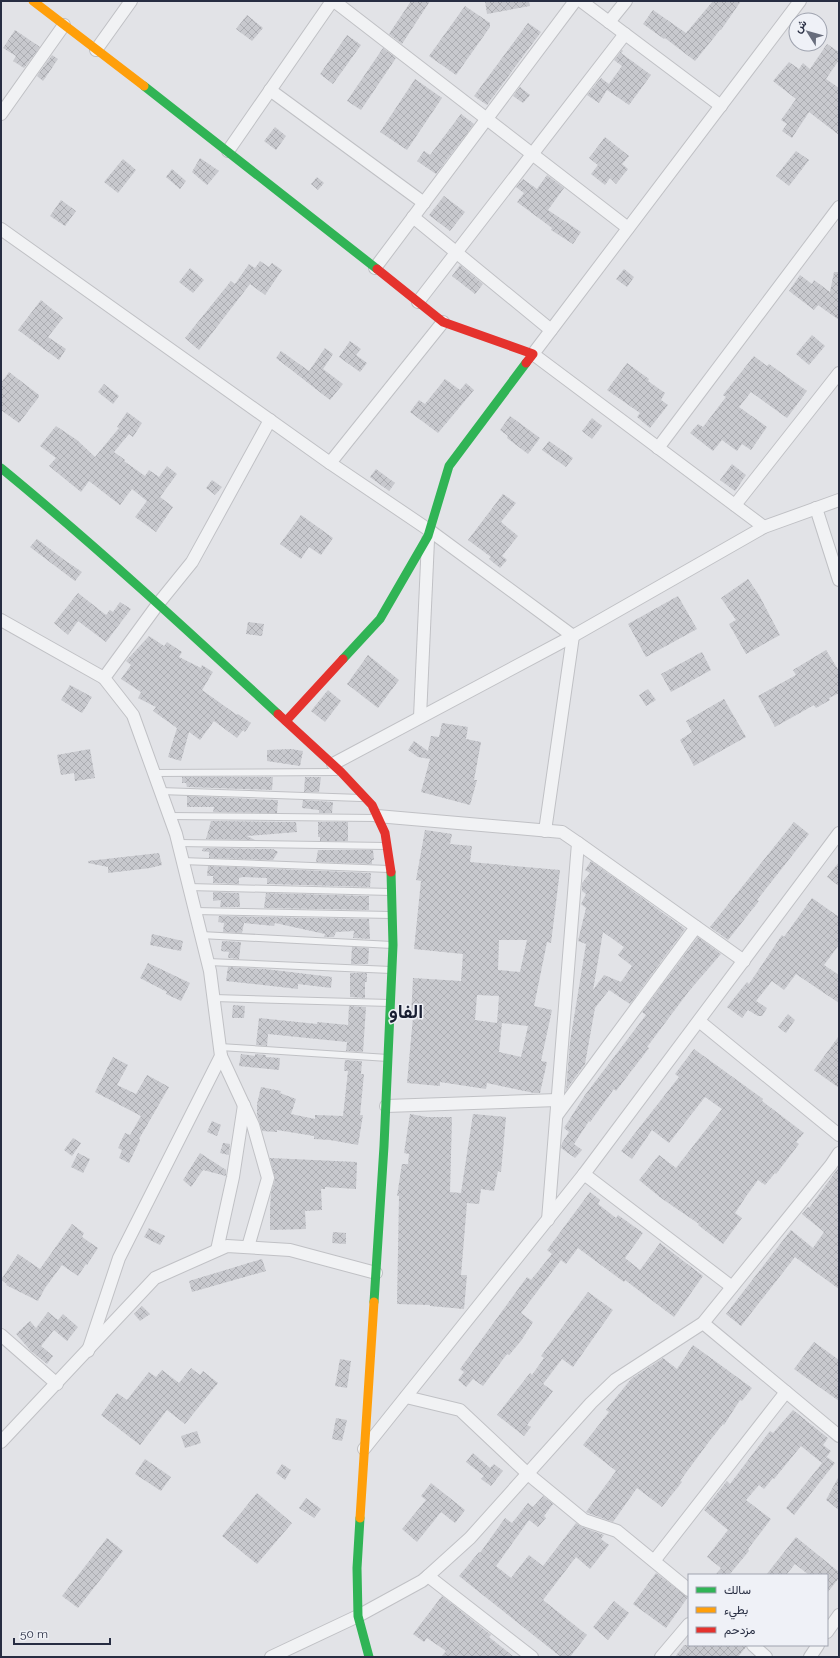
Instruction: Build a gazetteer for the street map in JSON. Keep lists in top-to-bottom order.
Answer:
{
  "districts": ["الفاو"],
  "legend": ["سالك", "بطيء", "مزدحم"],
  "scale_bar": "50 m",
  "north": "top left"
}
